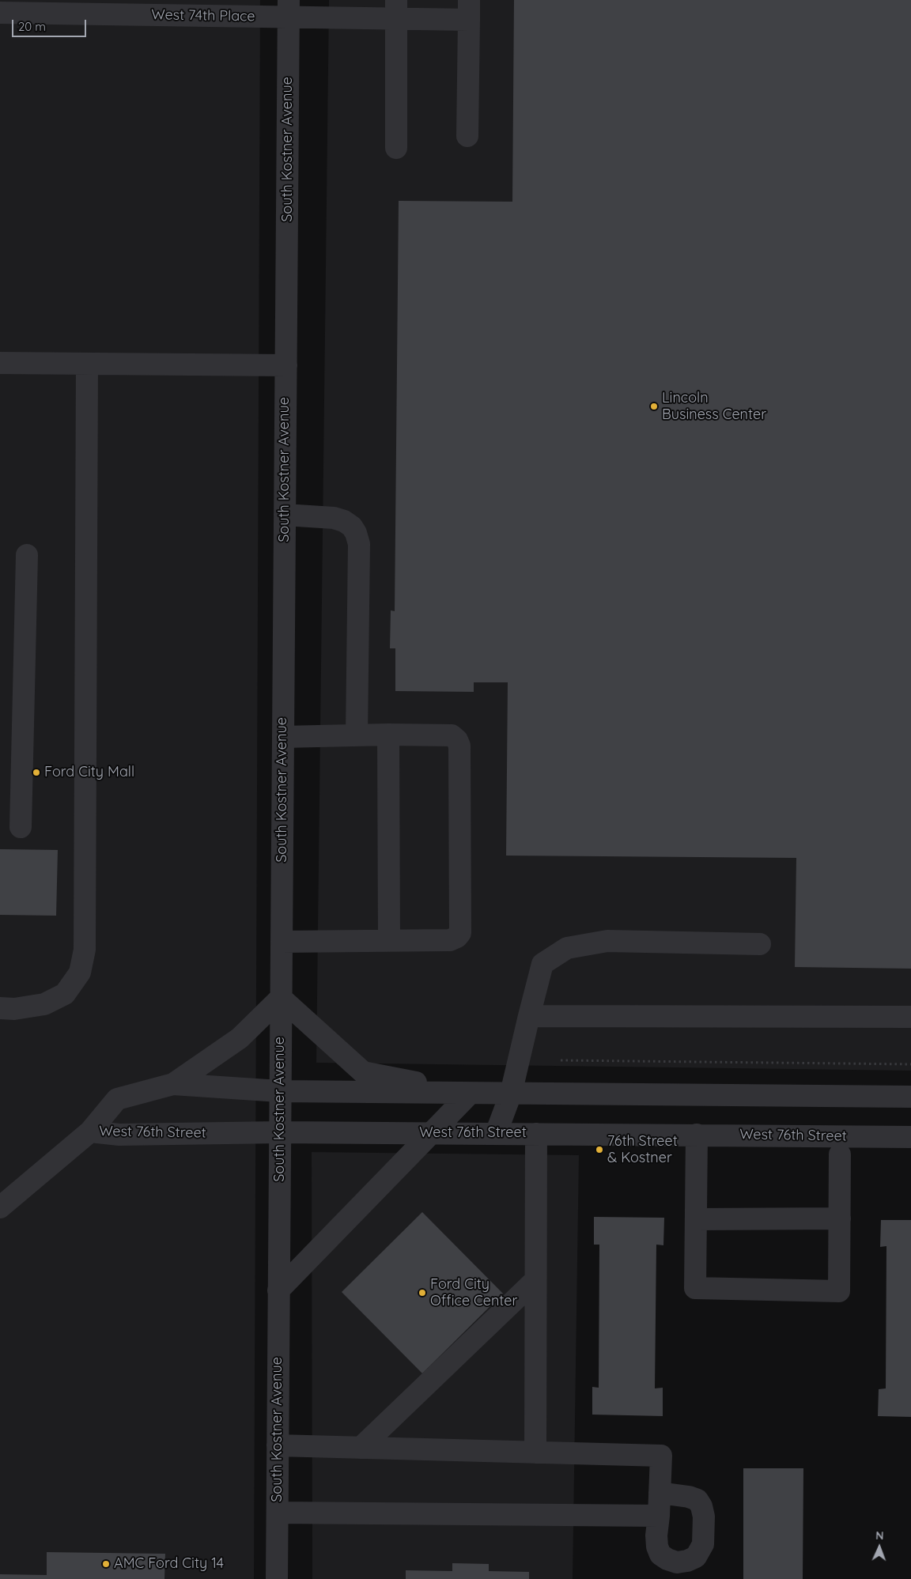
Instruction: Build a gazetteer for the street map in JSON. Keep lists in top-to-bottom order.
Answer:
{
  "streets": {
    "street": ["West 74th Place", "South Kostner Avenue", "West 76th Street"]
  },
  "crossings": [
    ["West 74th Place", "South Kostner Avenue"],
    ["South Kostner Avenue", "West 76th Street"]
  ],
  "places": [
    "Lincoln Business Center",
    "Ford City Mall",
    "76th Street & Kostner",
    "Ford City Office Center",
    "AMC Ford City 14"
  ],
  "scale_bar": "20 m",
  "north": "top"
}
